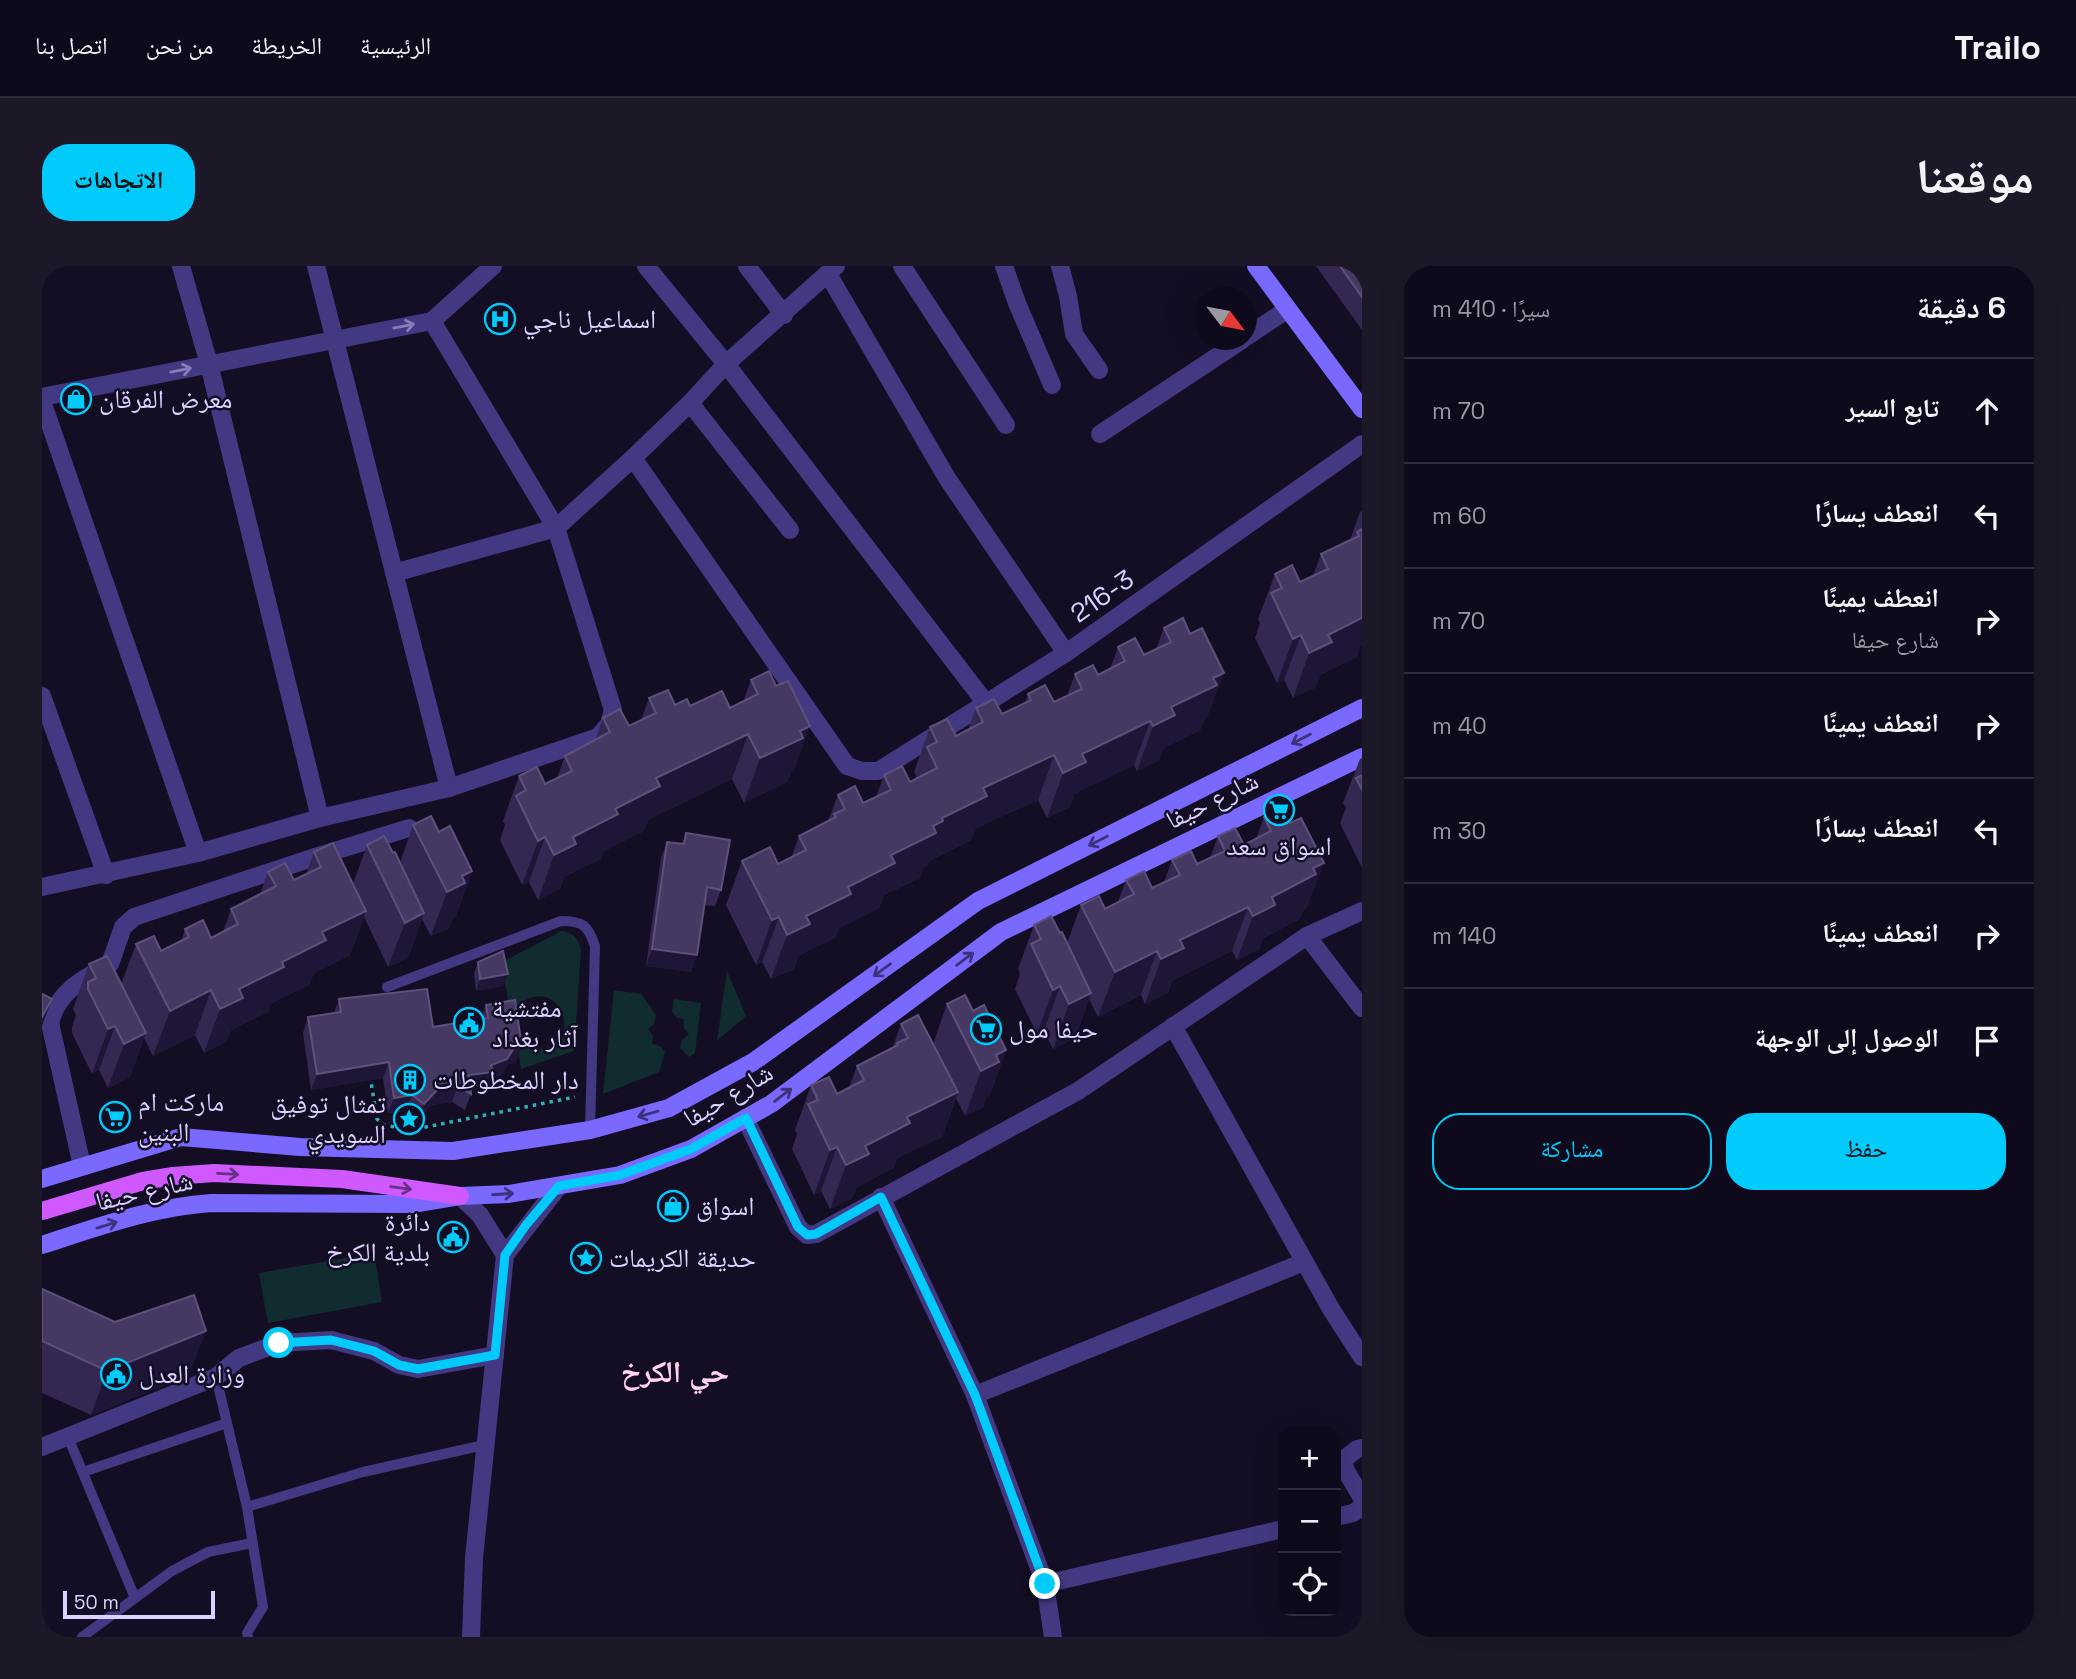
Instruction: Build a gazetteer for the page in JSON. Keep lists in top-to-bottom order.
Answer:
{
  "streets": {
    "main road": ["شارع حيفا"],
    "street": ["216-3"]
  },
  "districts": ["حي الكرخ"],
  "places": {
    "hospital": ["اسماعيل ناجي"],
    "shop": ["معرض الفرقان", "اسواق"],
    "supermarket": ["اسواق سعد", "حيفا مول", "ماركت ام البنين"],
    "public building": ["مفتشية آثار بغداد", "دائرة بلدية الكرخ", "وزارة العدل"],
    "building": ["دار المخطوطات"],
    "place": ["تمثال توفيق السويدي", "حديقة الكريمات"]
  },
  "scale_bar": "50 m",
  "north": "bottom right",
  "page": {
    "header": "Trailo",
    "nav": [
      "الرئيسية",
      "الخريطة",
      "من نحن",
      "اتصل بنا"
    ],
    "title": "موقعنا",
    "buttons": [
      "الاتجاهات",
      ["حفظ", "مشاركة"]
    ],
    "heading": ["6 دقيقة", "سيرًا · 410 m"],
    "list": [
      ["تابع السير", "70 m"],
      ["انعطف يسارًا", "60 m"],
      ["انعطف يمينًا", "شارع حيفا", "70 m"],
      ["انعطف يمينًا", "40 m"],
      ["انعطف يسارًا", "30 m"],
      ["انعطف يمينًا", "140 m"],
      "الوصول إلى الوجهة"
    ],
    "map_buttons": ["+", "−"],
    "scale": "50 m"
  }
}
